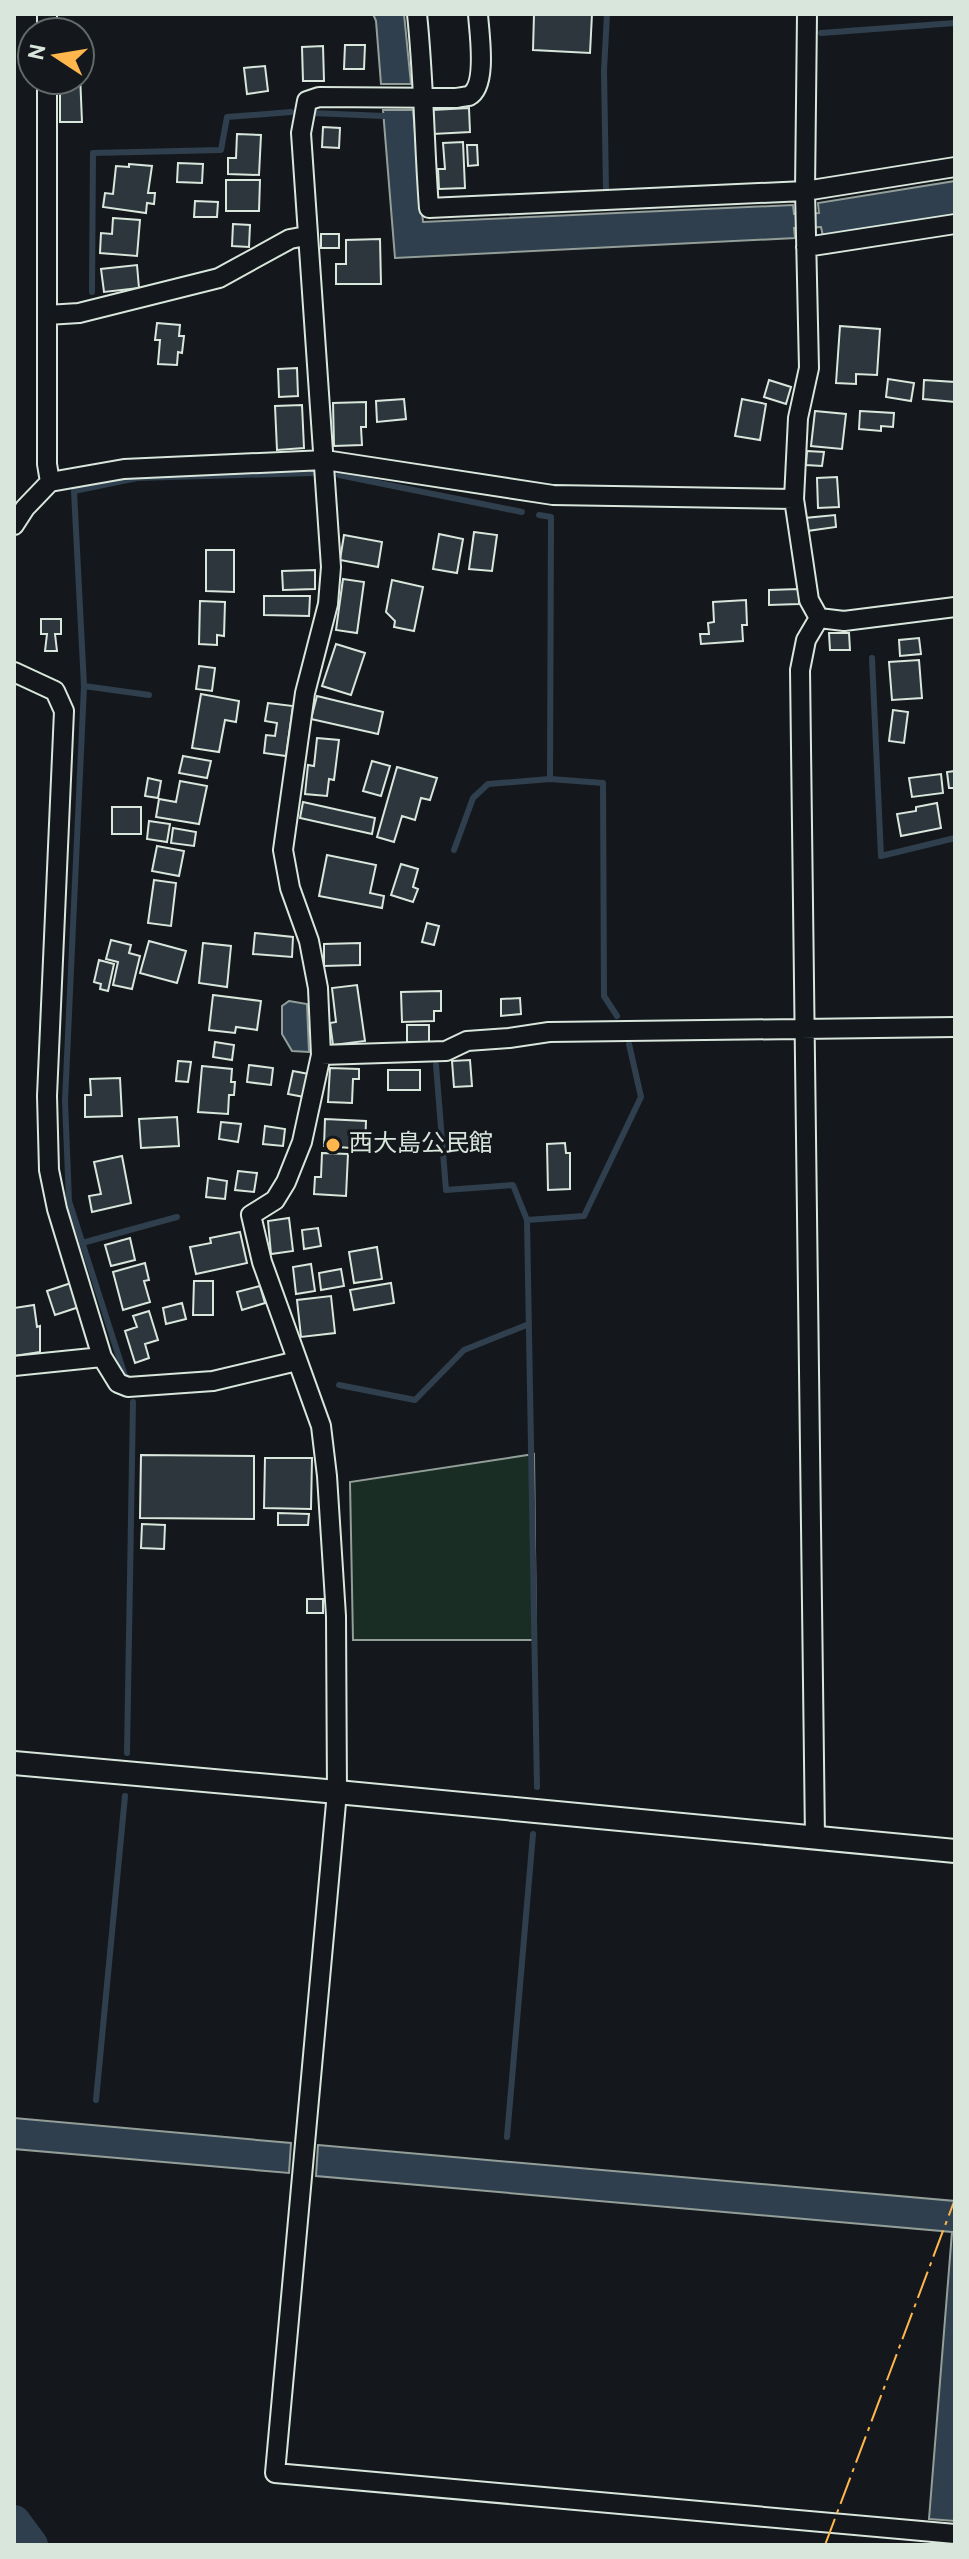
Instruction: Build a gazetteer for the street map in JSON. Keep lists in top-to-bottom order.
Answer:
{
  "places": ["西大島公民館"],
  "north": "left"
}
